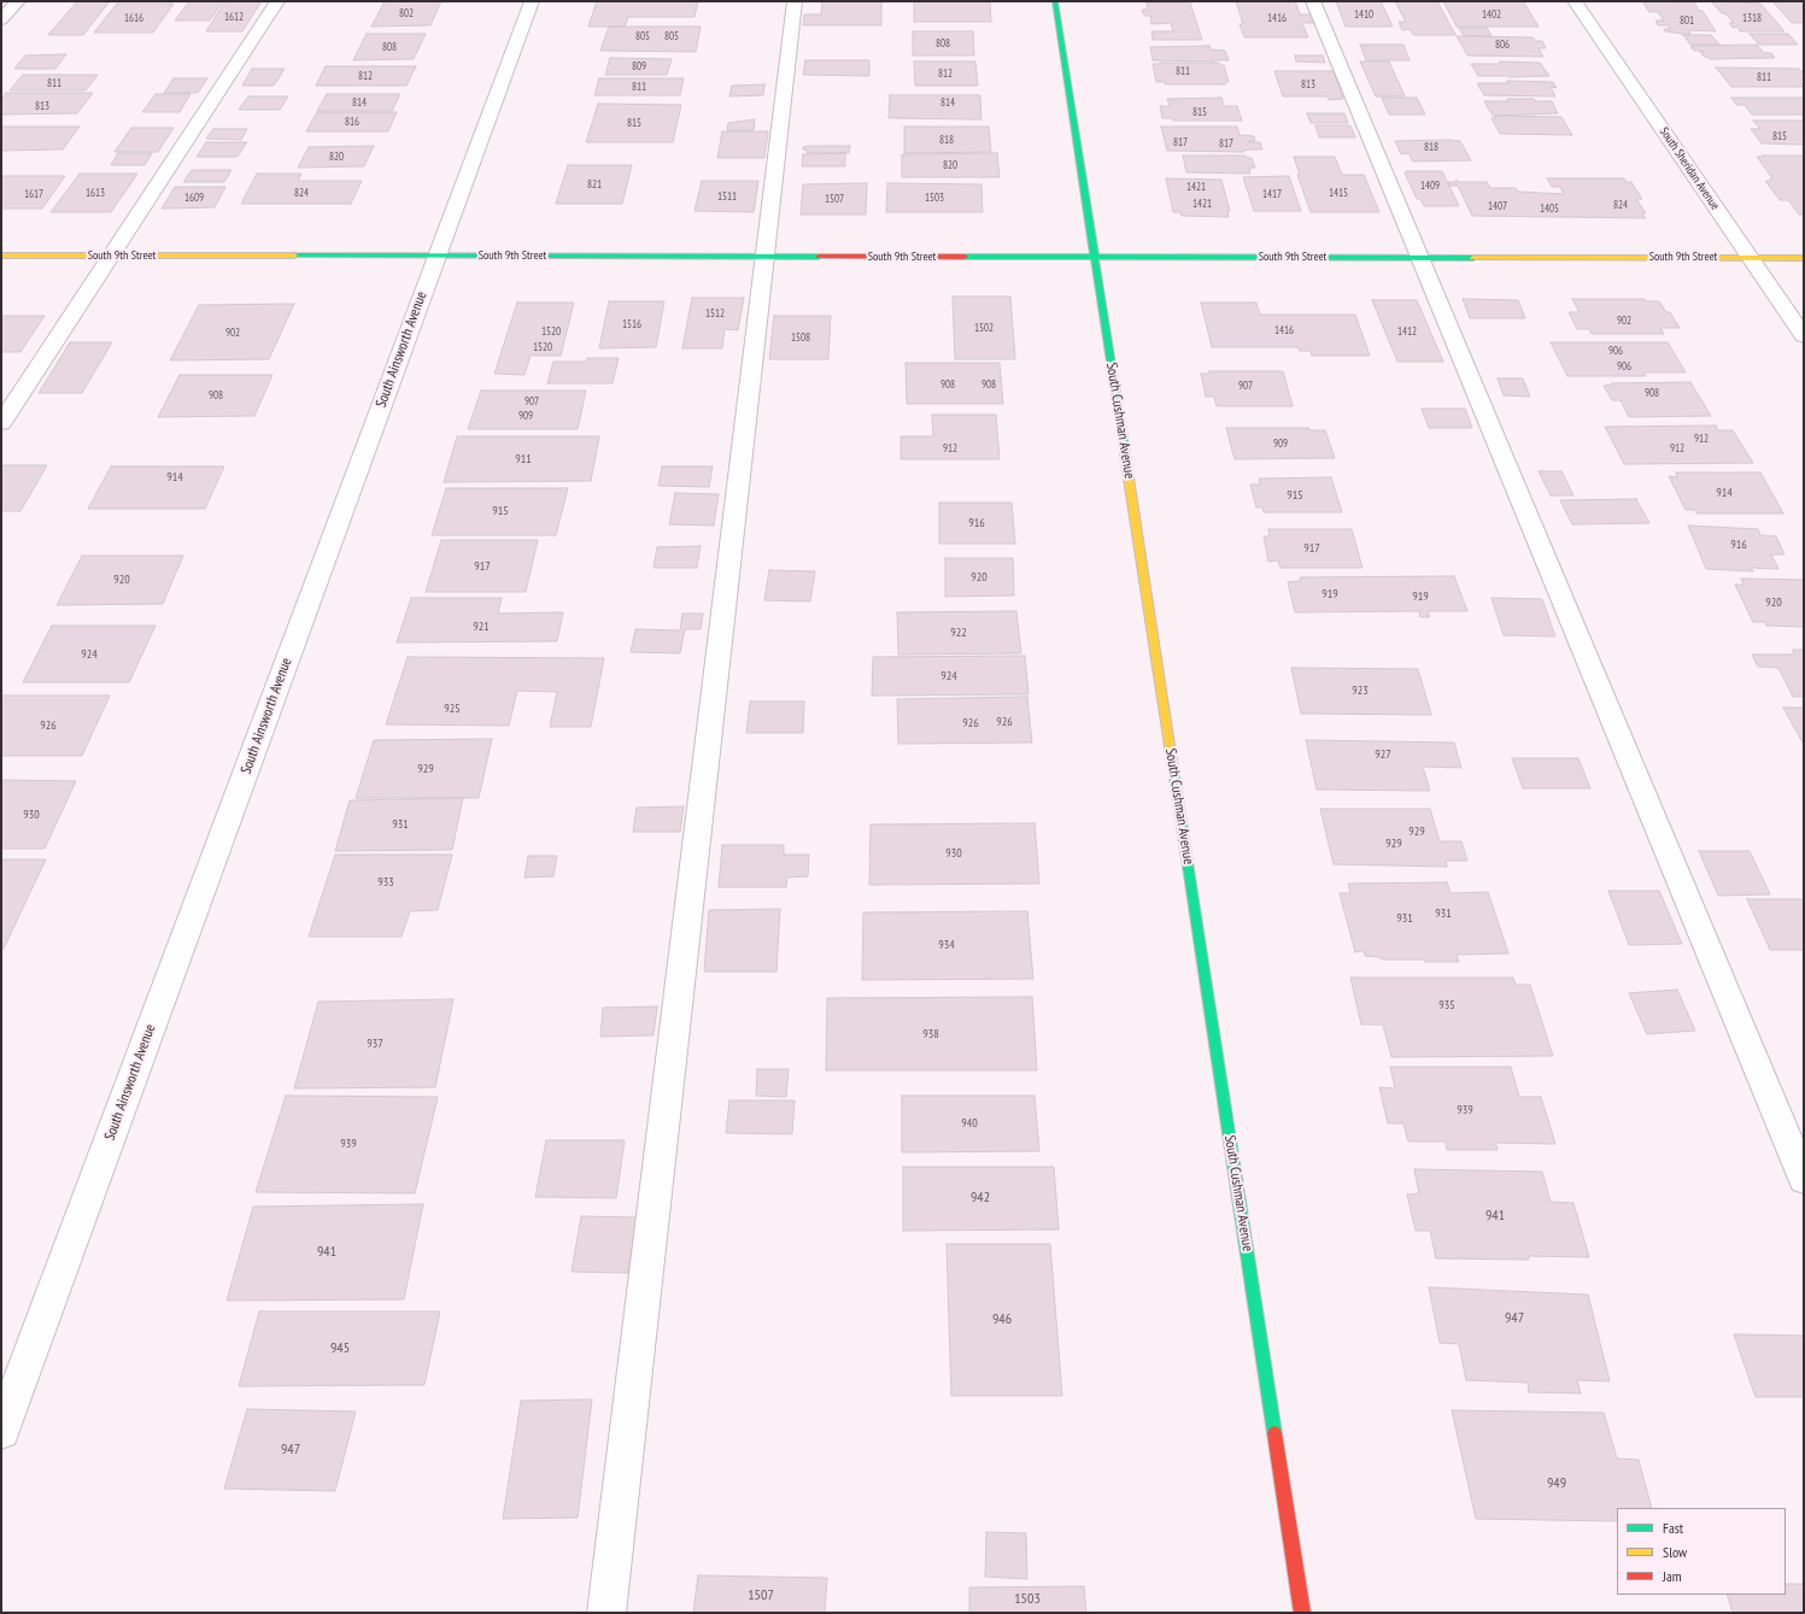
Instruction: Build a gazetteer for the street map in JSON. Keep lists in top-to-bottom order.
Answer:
{
  "streets": {
    "street": [
      "South Sheridan Avenue",
      "South 9th Street",
      "South Ainsworth Avenue",
      "South Cushman Avenue"
    ]
  },
  "crossings": [
    ["South Sheridan Avenue", "South 9th Street"],
    ["South 9th Street", "South Ainsworth Avenue"],
    ["South 9th Street", "South Cushman Avenue"]
  ],
  "house_numbers": [
    "802",
    "1410",
    "1402",
    "1612",
    "1616",
    "1416",
    "1318",
    "801",
    "805",
    "805",
    "808",
    "806",
    "808",
    "809",
    "811",
    "812",
    "812",
    "811",
    "811",
    "813",
    "811",
    "814",
    "814",
    "813",
    "815",
    "816",
    "815",
    "815",
    "818",
    "817",
    "817",
    "818",
    "820",
    "820",
    "821",
    "1409",
    "1421",
    "1613",
    "824",
    "1415",
    "1617",
    "1417",
    "1511",
    "1609",
    "1503",
    "1507",
    "1421",
    "824",
    "1407",
    "1405",
    "1512",
    "902",
    "1516",
    "1502",
    "1416",
    "1520",
    "1412",
    "902",
    "1508",
    "1520",
    "906",
    "906",
    "908",
    "908",
    "907",
    "908",
    "908",
    "907",
    "909",
    "912",
    "909",
    "912",
    "912",
    "911",
    "914",
    "914",
    "915",
    "915",
    "916",
    "916",
    "917",
    "917",
    "920",
    "920",
    "919",
    "919",
    "920",
    "921",
    "922",
    "924",
    "924",
    "923",
    "925",
    "926",
    "926",
    "926",
    "927",
    "929",
    "930",
    "931",
    "929",
    "929",
    "930",
    "933",
    "931",
    "931",
    "934",
    "935",
    "938",
    "937",
    "939",
    "940",
    "939",
    "942",
    "941",
    "941",
    "947",
    "946",
    "945",
    "947",
    "949",
    "1507",
    "1503"
  ],
  "legend": ["Fast", "Slow", "Jam"]
}
